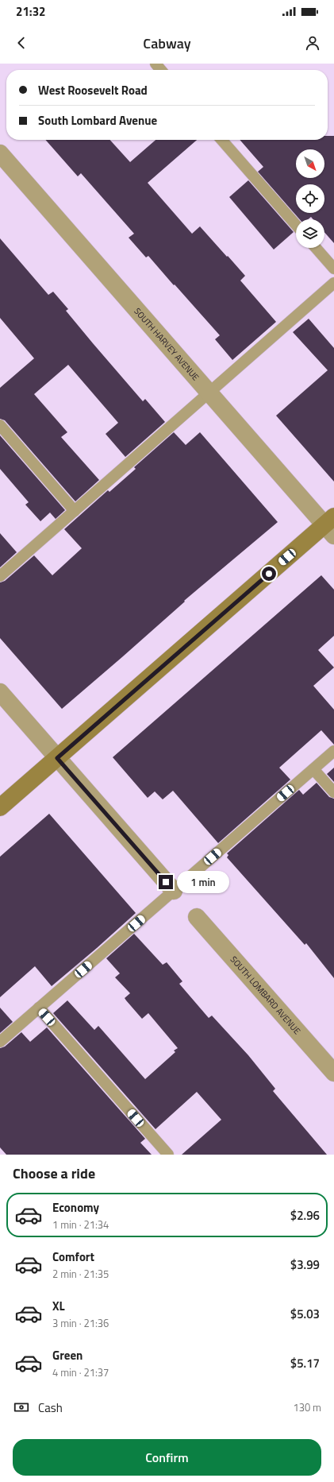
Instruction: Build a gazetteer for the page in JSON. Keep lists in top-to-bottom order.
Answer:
{
  "streets": {
    "street": ["SOUTH HARVEY AVENUE", "SOUTH LOMBARD AVENUE"]
  },
  "north": "bottom right",
  "page": {
    "status": "21:32",
    "header": "Cabway",
    "banner": ["West Roosevelt Road", "South Lombard Avenue"],
    "bubble": "1 min",
    "heading": "Choose a ride",
    "list": [
      {
        "name": "Economy",
        "note": "1 min · 21:34",
        "value": "$2.96"
      },
      {
        "name": "Comfort",
        "note": "2 min · 21:35",
        "value": "$3.99"
      },
      {
        "name": "XL",
        "note": "3 min · 21:36",
        "value": "$5.03"
      },
      {
        "name": "Green",
        "note": "4 min · 21:37",
        "value": "$5.17"
      }
    ],
    "pay": ["Cash", "130 m"],
    "buttons": "Confirm"
  }
}
